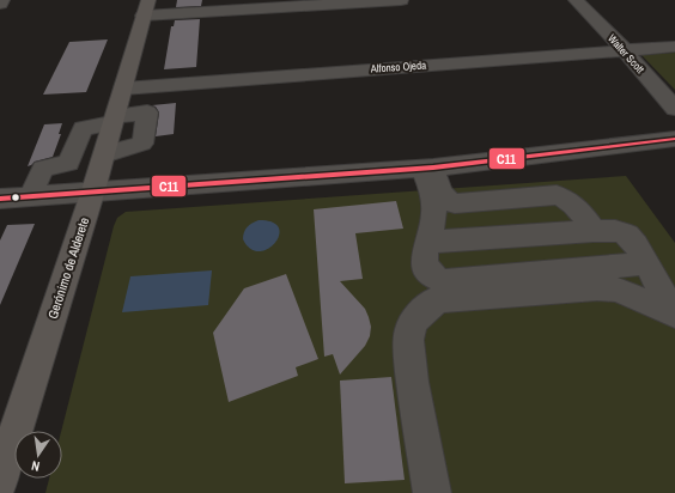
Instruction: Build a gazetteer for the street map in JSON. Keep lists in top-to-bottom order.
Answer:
{
  "streets": {
    "main road": ["Gerónimo de Alderete"],
    "street": ["Walter Scott", "Alfonso Ojeda"]
  },
  "crossings": [
    ["Walter Scott", "Alfonso Ojeda"],
    ["Alfonso Ojeda", "Gerónimo de Alderete"]
  ],
  "lines": ["transit line C11"],
  "north": "bottom"
}
